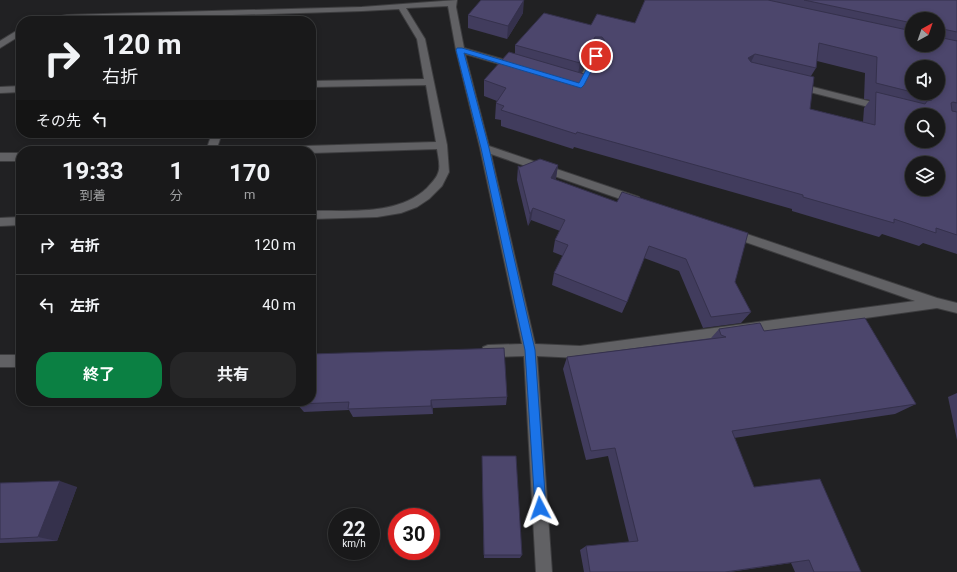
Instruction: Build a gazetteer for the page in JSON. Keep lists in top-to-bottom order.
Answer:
{
  "north": "top right",
  "page": {
    "turn": ["120 m", "右折"],
    "then": "その先",
    "eta": [
      "19:33",
      "到着",
      "1",
      "分",
      "170",
      "m"
    ],
    "list": [
      {
        "name": "右折",
        "value": "120 m"
      },
      {
        "name": "左折",
        "value": "40 m"
      }
    ],
    "buttons": ["終了", "共有"],
    "speed": "22 km/h",
    "limit": "30"
  }
}
